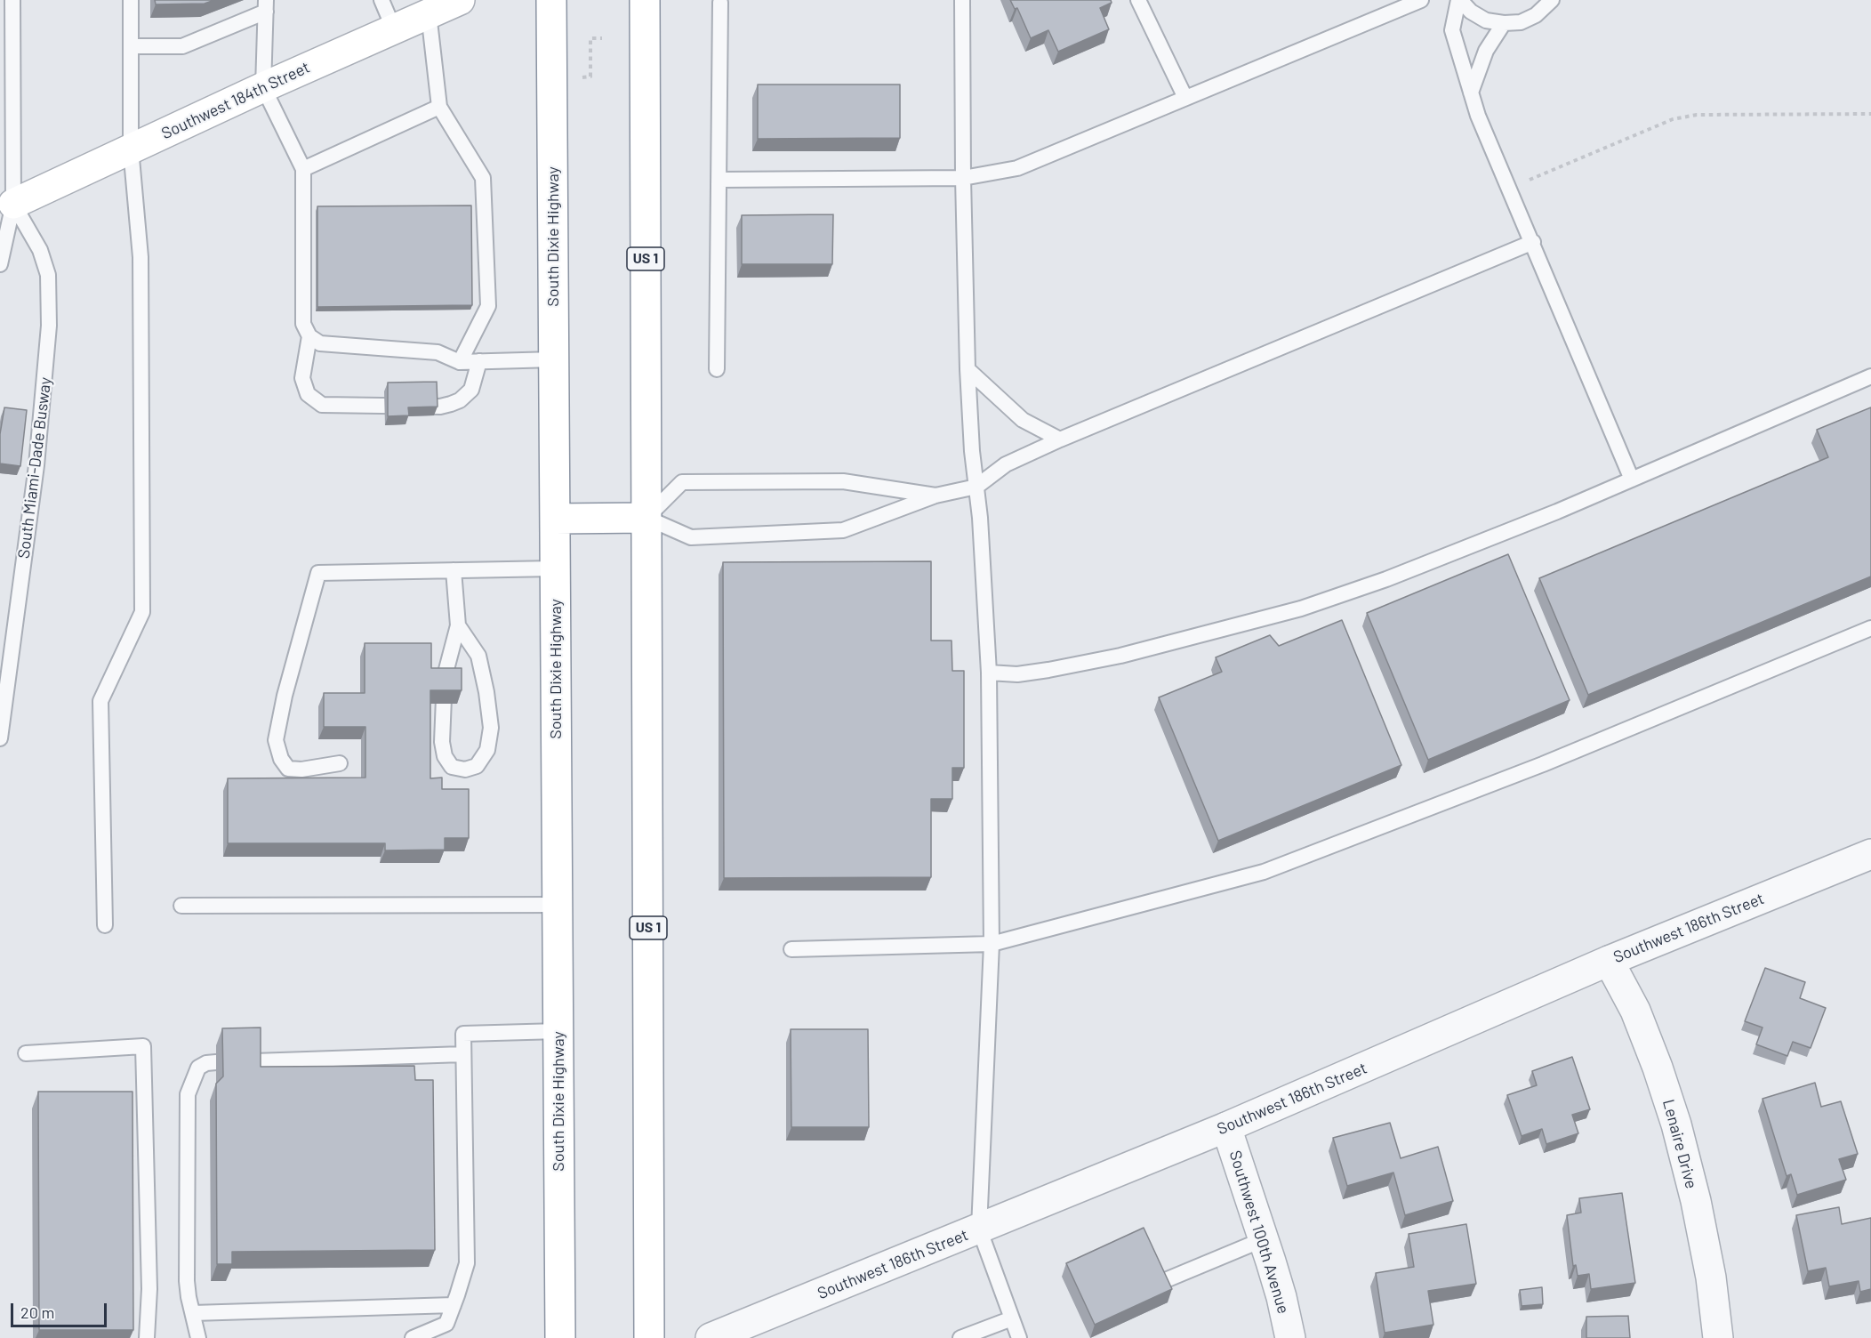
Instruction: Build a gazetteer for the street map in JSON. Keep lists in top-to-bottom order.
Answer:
{
  "streets": {
    "main road": ["Southwest 184th Street", "South Dixie Highway", "US 1"],
    "street": ["Southwest 186th Street", "Lenaire Drive", "Southwest 100th Avenue"],
    "lane": ["South Miami-Dade Busway"]
  },
  "crossings": [
    ["Southwest 184th Street", "South Miami-Dade Busway"],
    ["Southwest 186th Street", "Lenaire Drive"],
    ["Southwest 186th Street", "Southwest 100th Avenue"]
  ],
  "scale_bar": "20 m"
}
